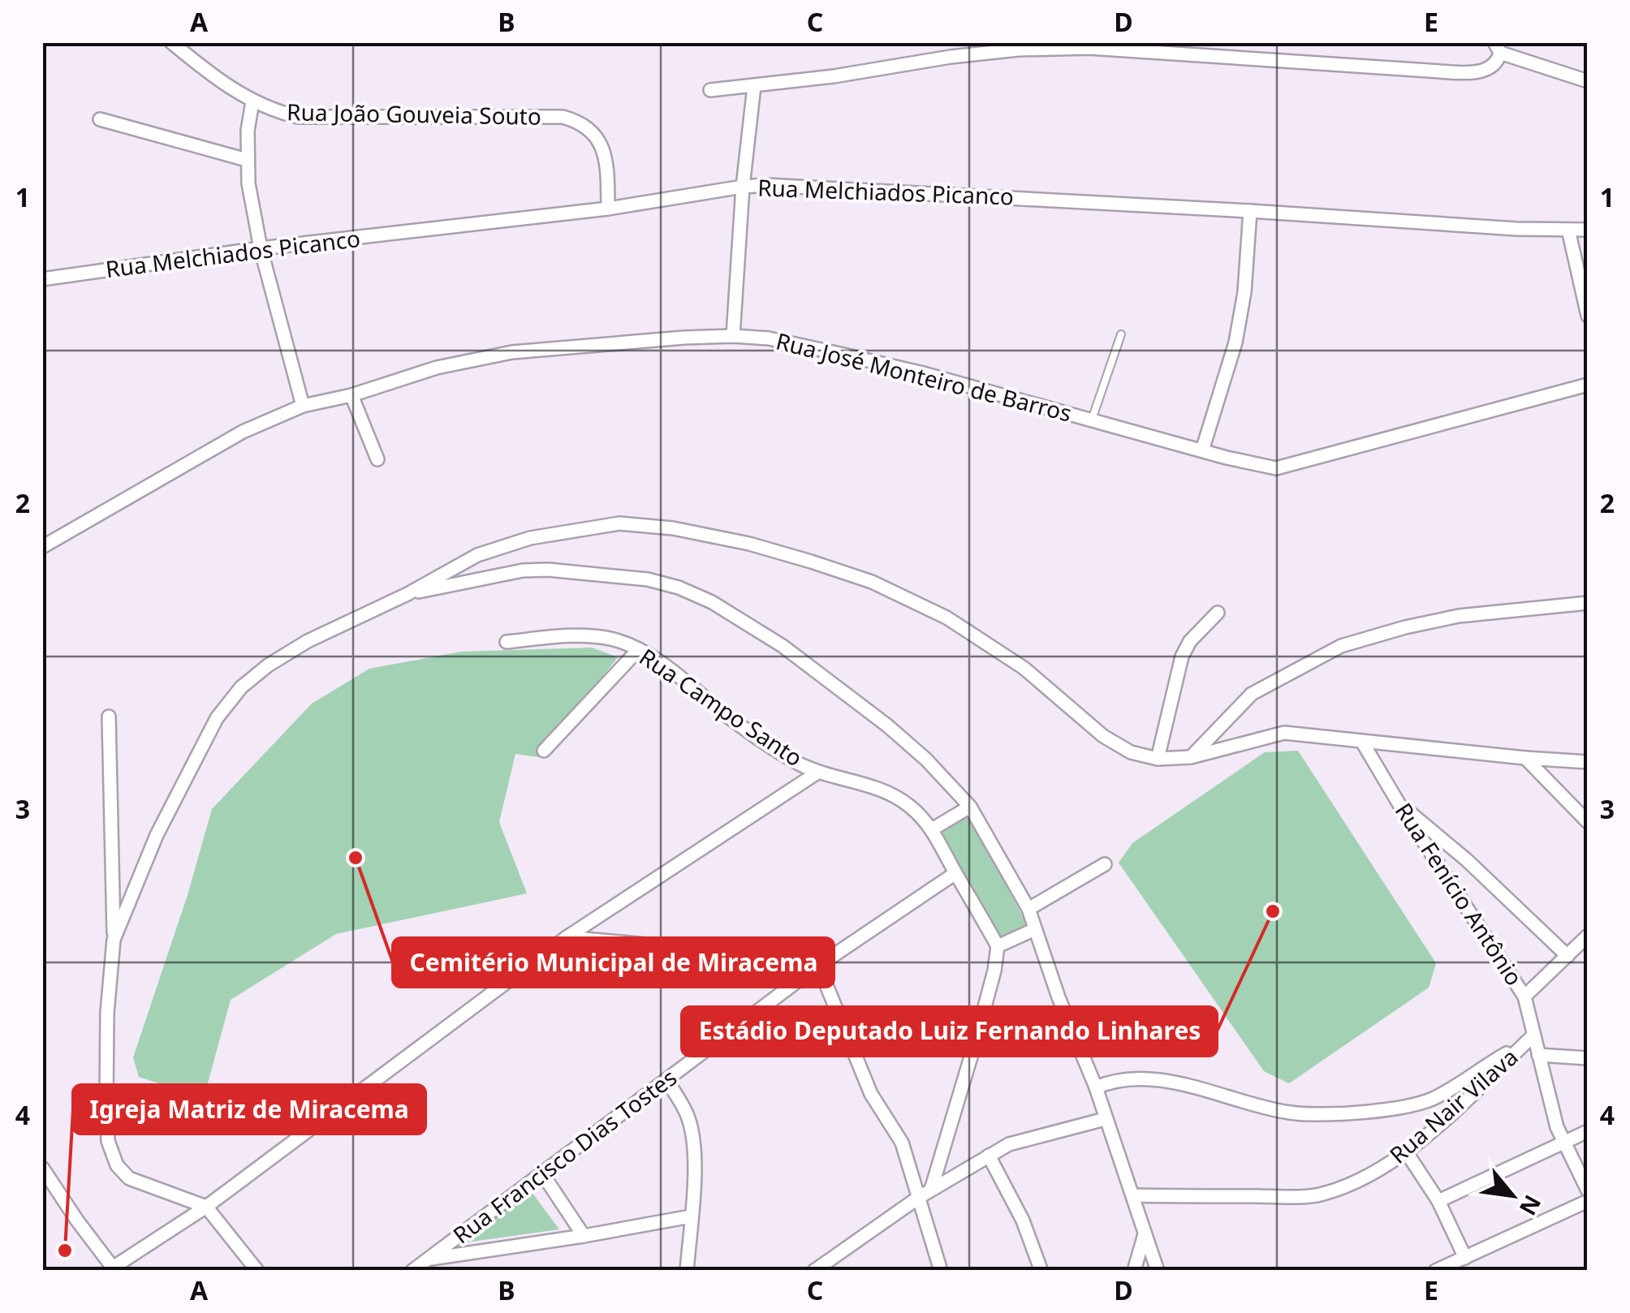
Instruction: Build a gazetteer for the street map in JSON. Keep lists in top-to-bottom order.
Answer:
{
  "streets": {
    "street": [
      "Rua João Gouveia Souto",
      "Rua Melchiados Picanco",
      "Rua José Monteiro de Barros",
      "Rua Campo Santo",
      "Rua Fenício Antônio",
      "Rua Nair Vilava",
      "Rua Francisco Dias Tostes"
    ]
  },
  "crossings": [
    ["Rua João Gouveia Souto", "Rua Melchiados Picanco"],
    ["Rua Campo Santo", "Rua Francisco Dias Tostes"],
    ["Rua Fenício Antônio", "Rua Nair Vilava"]
  ],
  "places": ["Cemitério Municipal de Miracema", "Estádio Deputado Luiz Fernando Linhares", "Igreja Matriz de Miracema"],
  "north": "bottom right",
  "grid": {
    "columns": [
      "A",
      "B",
      "C",
      "D",
      "E"
    ],
    "rows": [
      "1",
      "2",
      "3",
      "4"
    ]
  }
}
